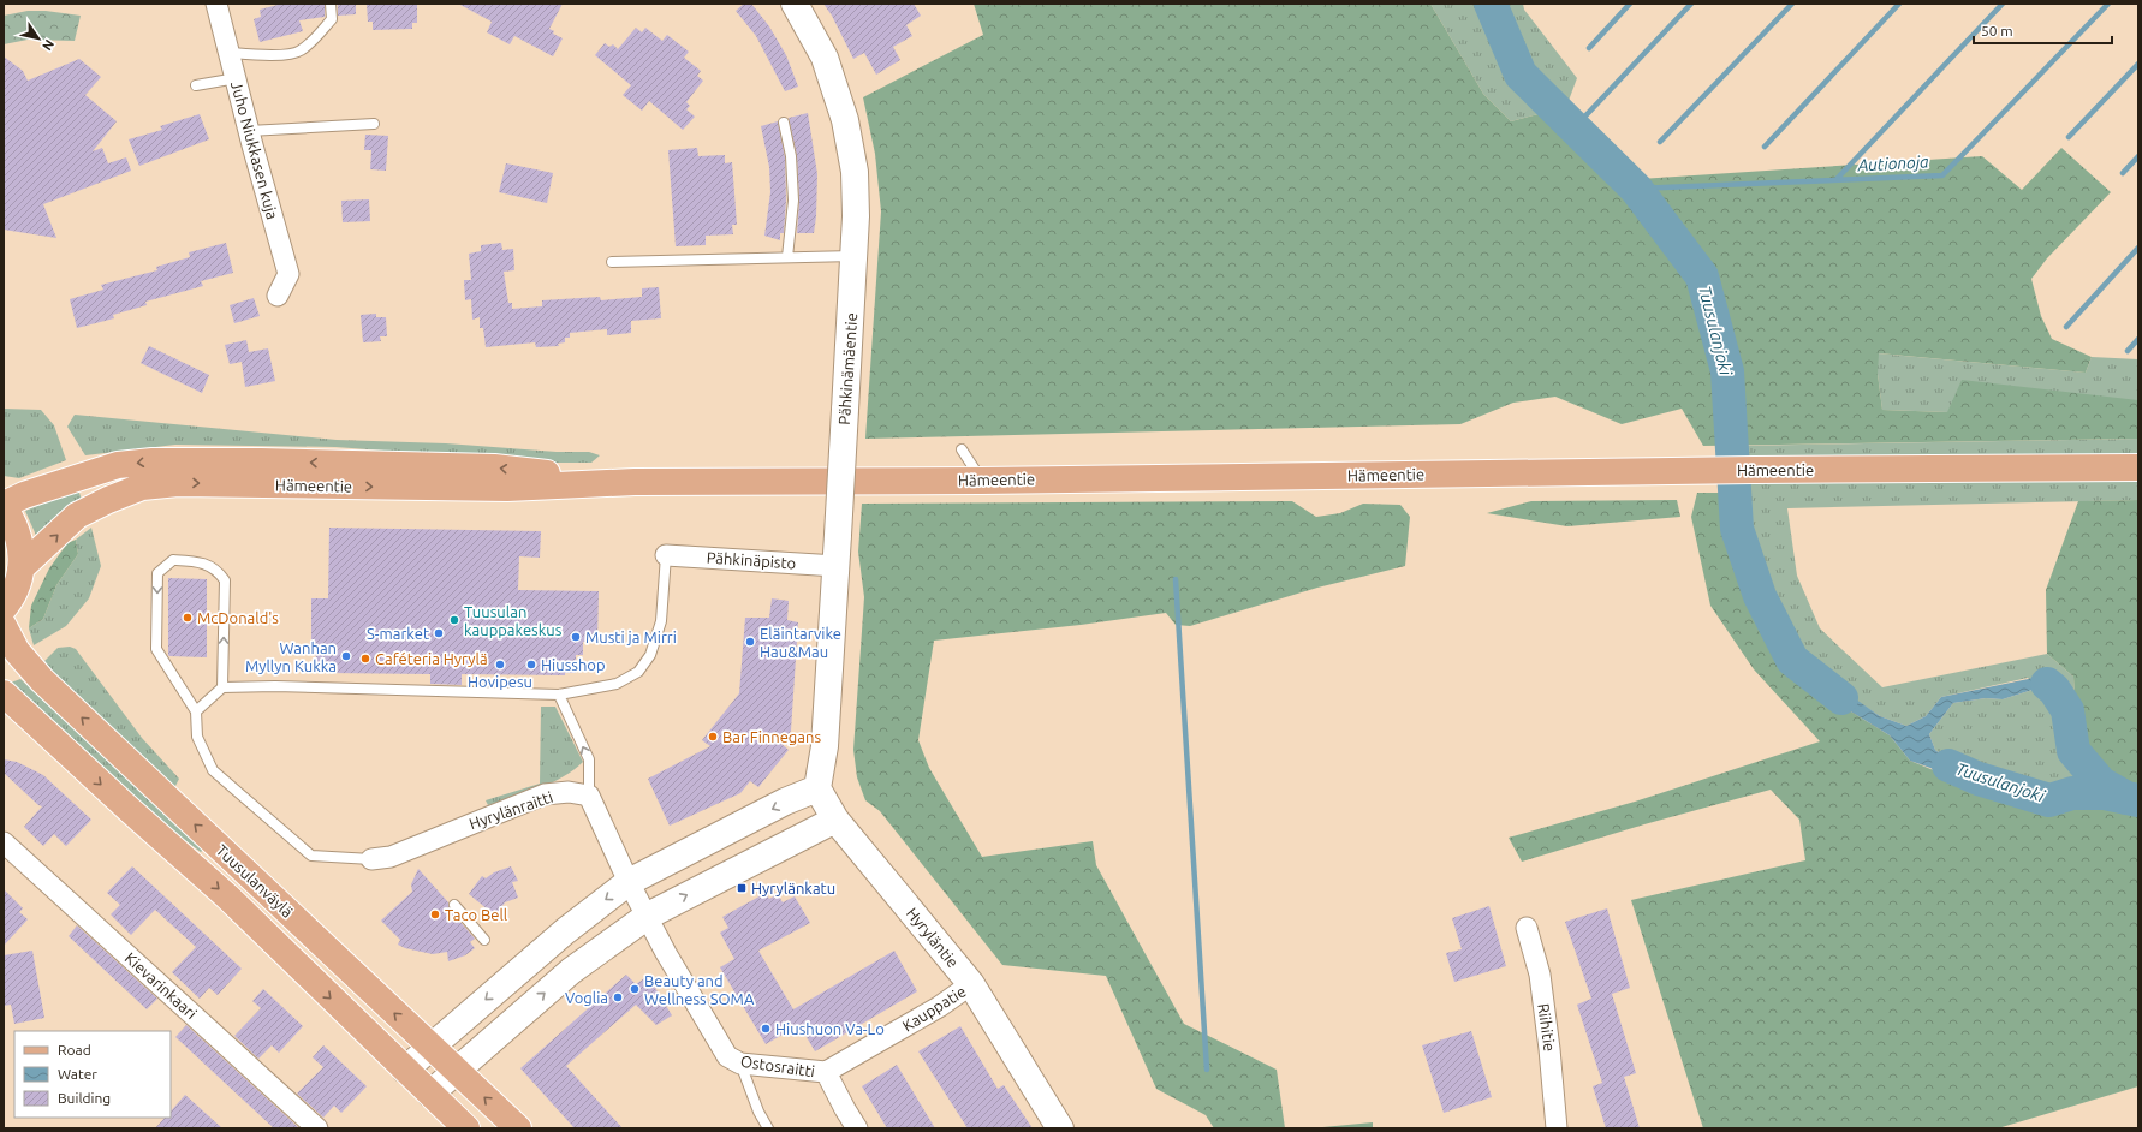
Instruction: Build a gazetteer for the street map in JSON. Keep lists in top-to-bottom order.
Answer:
{
  "streets": {
    "main road": ["Hämeentie", "Tuusulanväylä"],
    "street": [
      "Juho Niukkasen kuja",
      "Pähkinämäentie",
      "Pähkinäpisto",
      "Hyrylänraitti",
      "Hyryläntie",
      "Kievarinkaari",
      "Kauppatie",
      "Riihitie",
      "Ostosraitti"
    ]
  },
  "crossings": [
    ["Pähkinämäentie", "Pähkinäpisto"],
    ["Pähkinämäentie", "Hyryläntie"],
    ["Hyryläntie", "Kauppatie"],
    ["Kauppatie", "Ostosraitti"]
  ],
  "water": ["Autionoja", "Tuusulanjoki"],
  "places": {
    "other": [
      "McDonald's",
      "Tuusulan kauppakeskus",
      "S-market",
      "Musti ja Mirri",
      "Eläintarvike Hau&Mau",
      "Wanhan Myllyn Kukka",
      "Caféteria Hyrylä",
      "Hovipesu",
      "Hiusshop",
      "Bar Finnegans",
      "Taco Bell",
      "Beauty and Wellness SOMA",
      "Voglia",
      "Hiushuon Va-Lo"
    ],
    "transit": ["Hyrylänkatu"]
  },
  "legend": ["Road", "Water", "Building"],
  "scale_bar": "50 m",
  "north": "bottom right"
}
